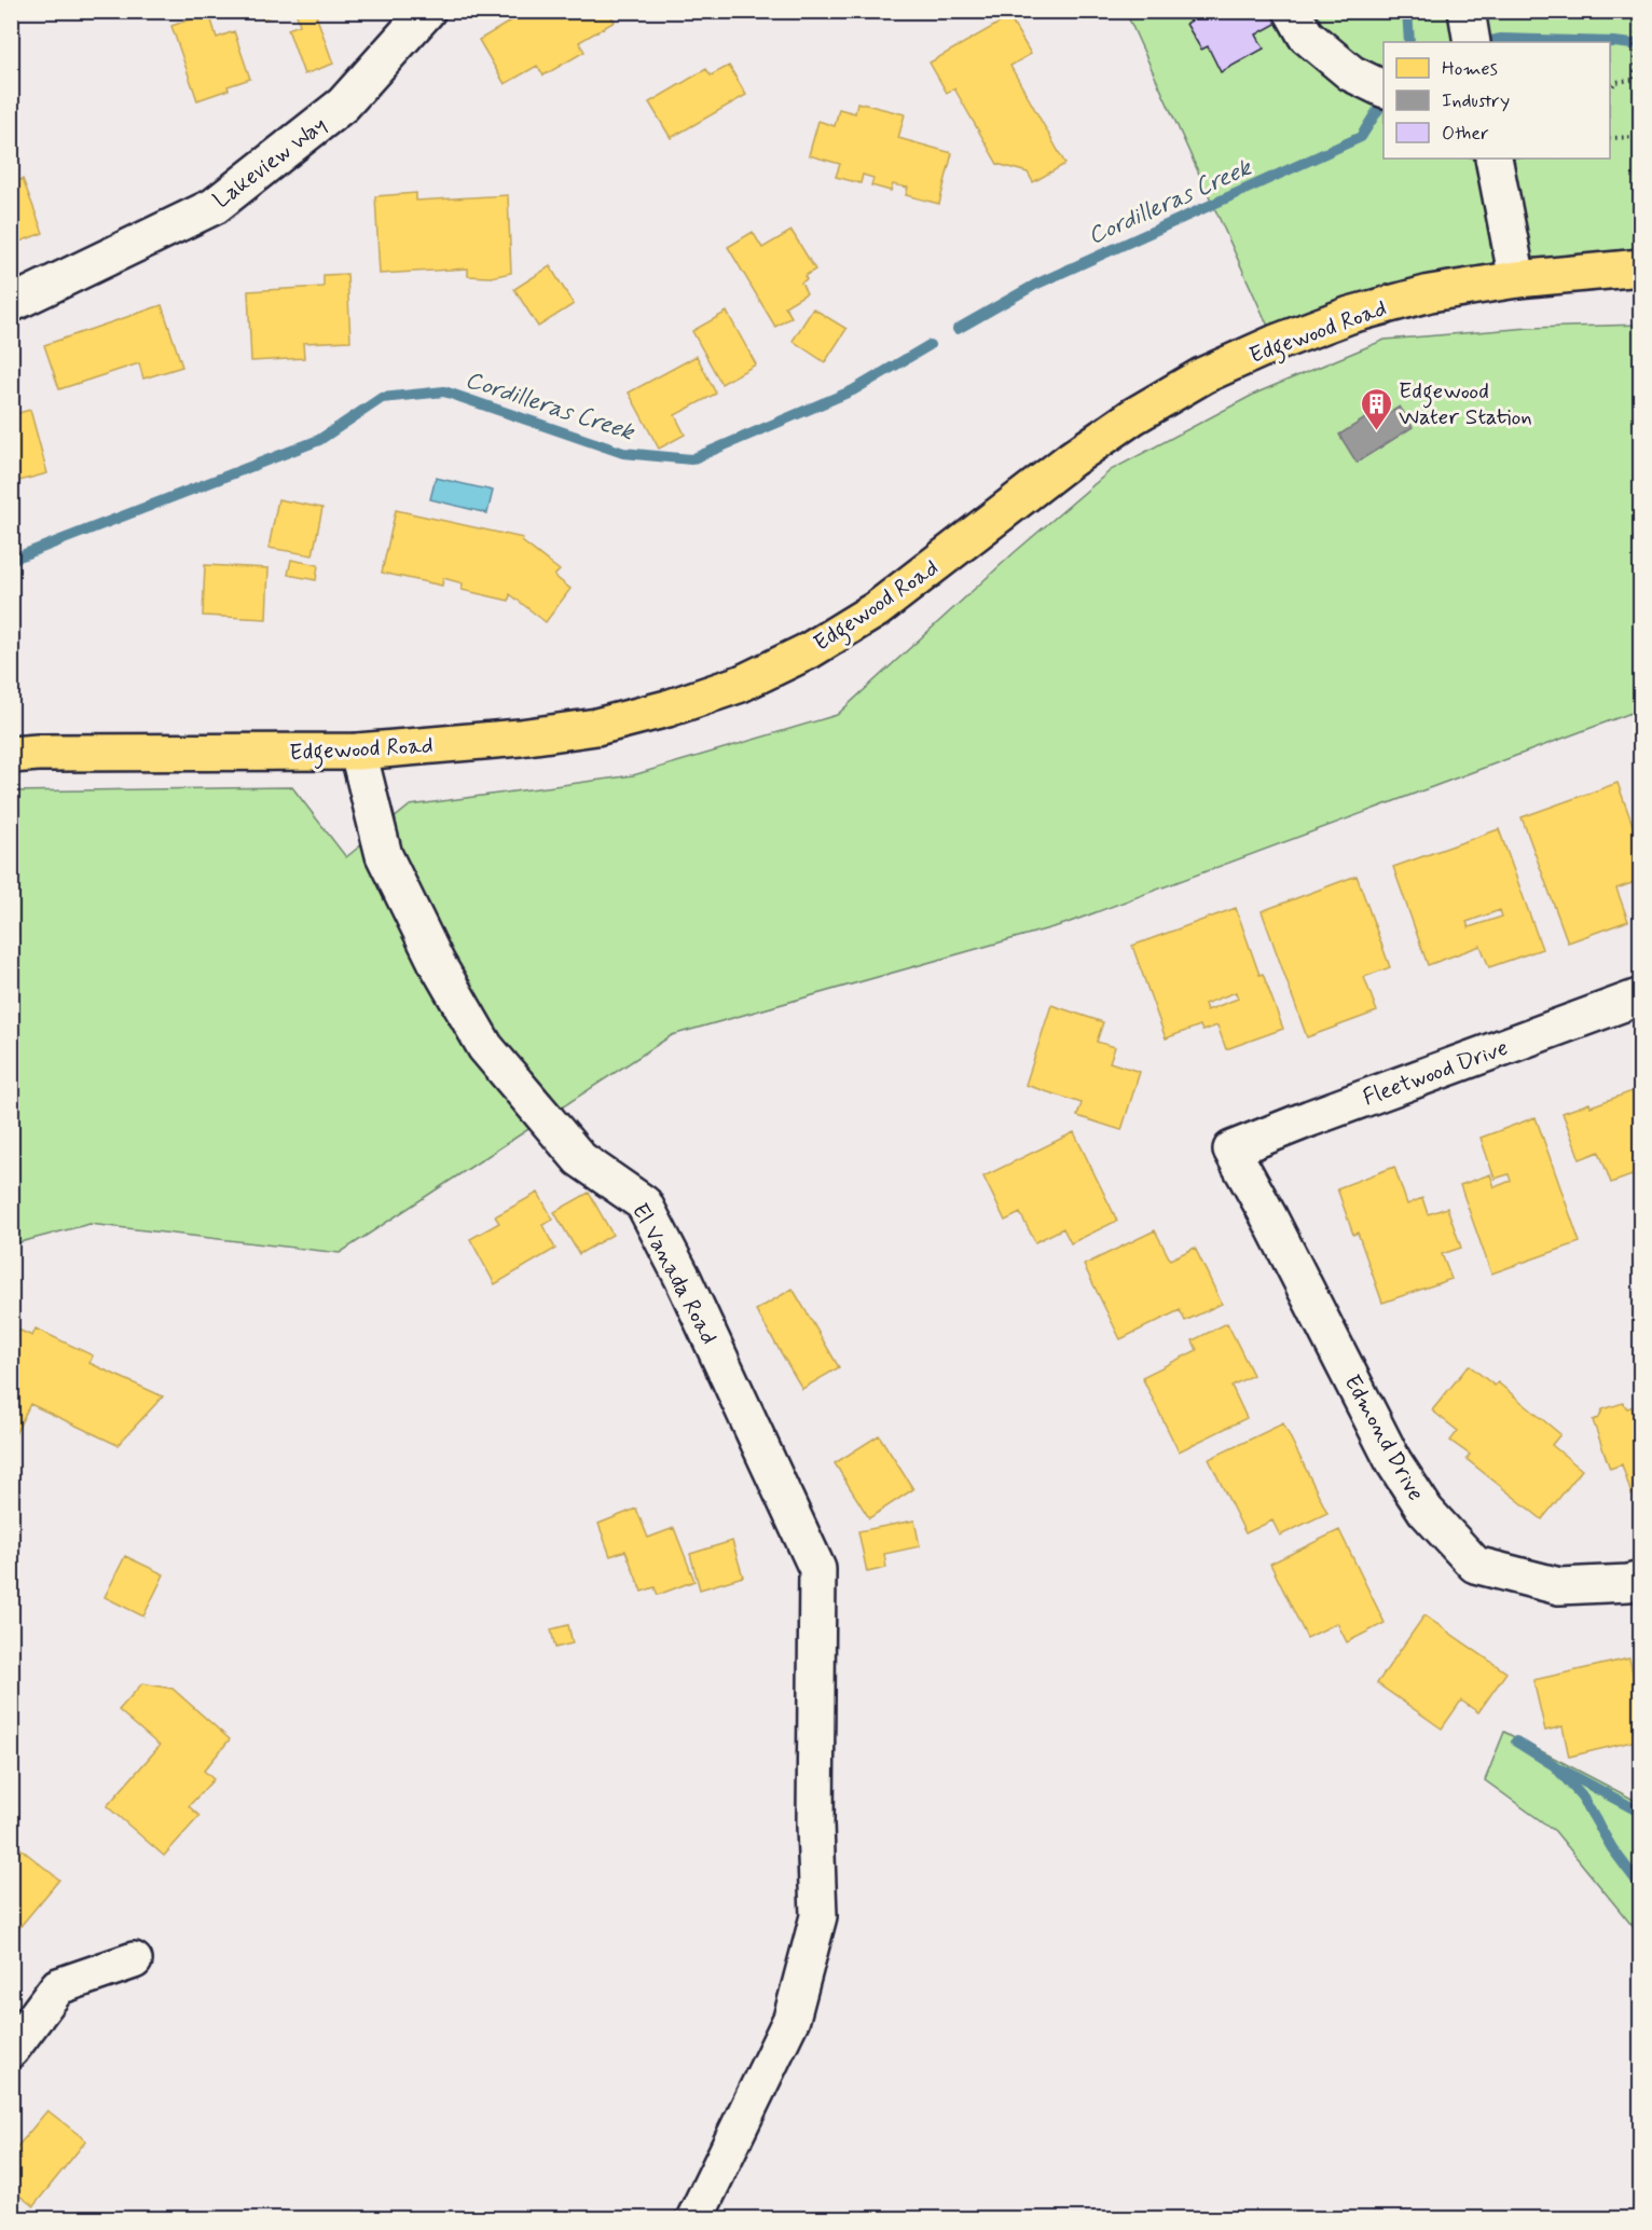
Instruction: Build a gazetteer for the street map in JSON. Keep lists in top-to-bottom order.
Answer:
{
  "streets": {
    "main road": ["Edgewood Road"],
    "street": [
      "Lakeview Way",
      "Fleetwood Drive",
      "El Vanada Road",
      "Edmond Drive"
    ]
  },
  "crossings": [
    ["Edgewood Road", "El Vanada Road"],
    ["Fleetwood Drive", "Edmond Drive"]
  ],
  "water": ["Cordilleras Creek"],
  "places": {
    "building": ["Edgewood Water Station"]
  },
  "legend": ["Homes", "Industry", "Other"]
}
